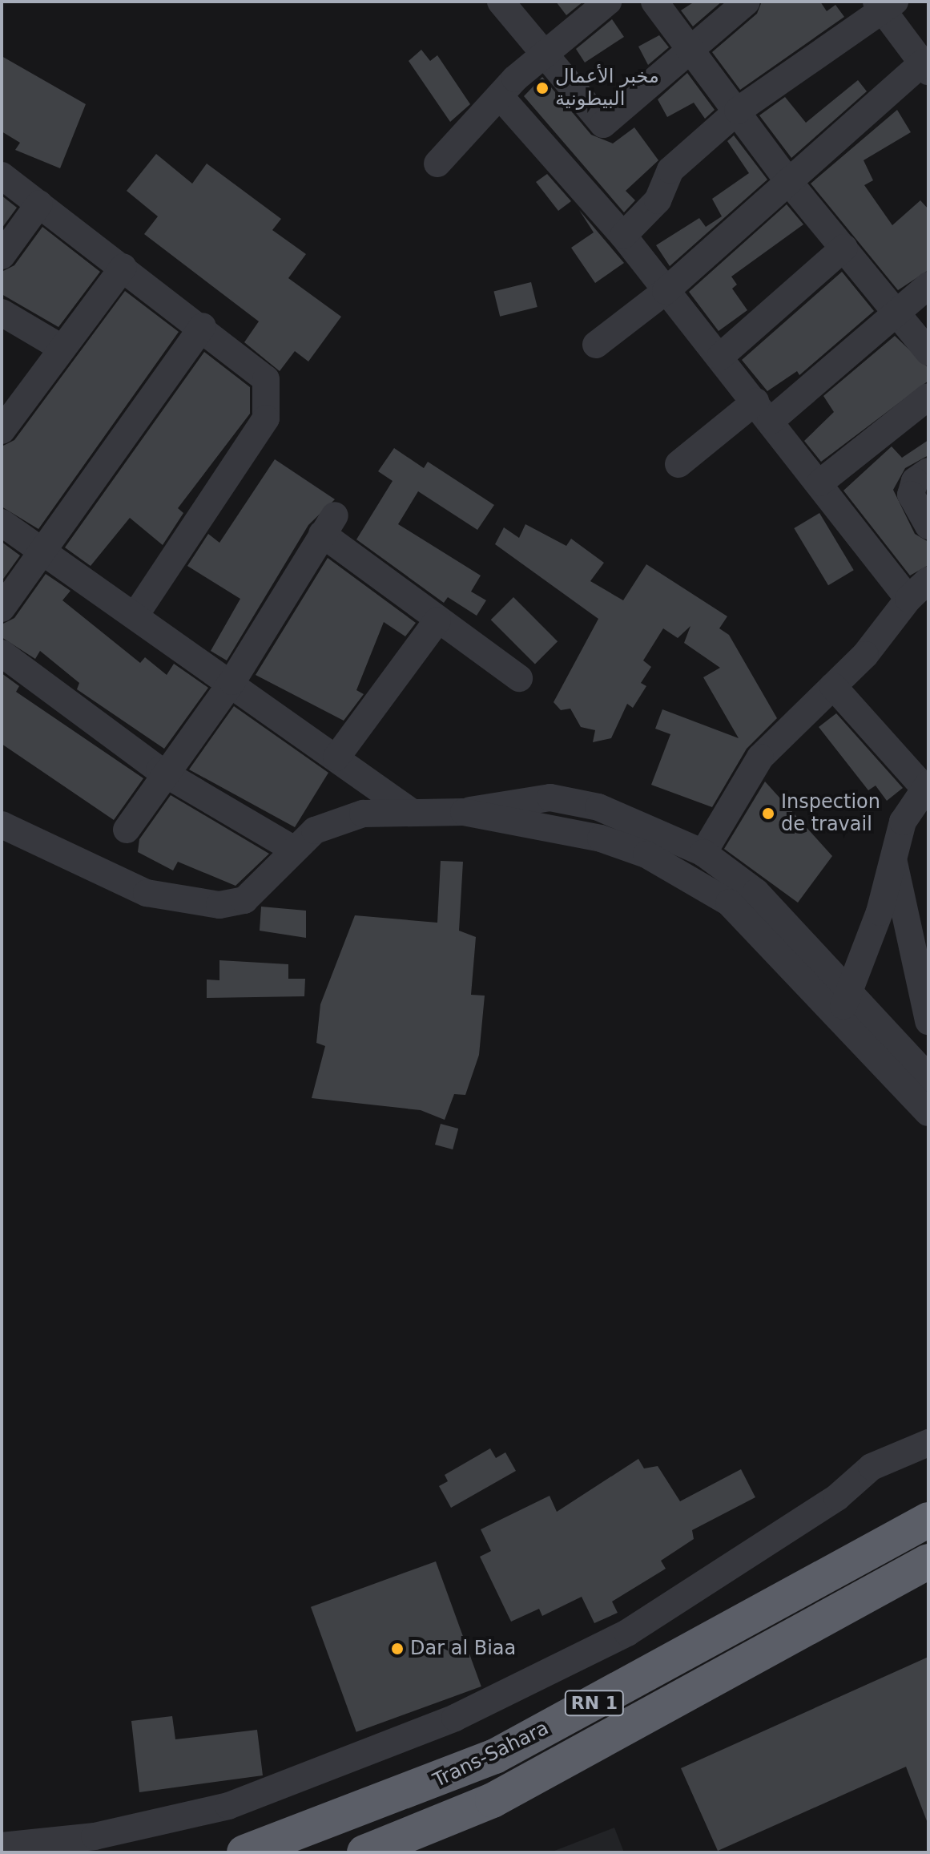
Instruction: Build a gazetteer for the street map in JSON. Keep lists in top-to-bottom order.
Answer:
{
  "streets": {
    "highway": ["RN 1", "Trans-Sahara"]
  },
  "places": ["مخبر الأعمال البيطونية", "Inspection de travail", "Dar al Biaa"]
}
